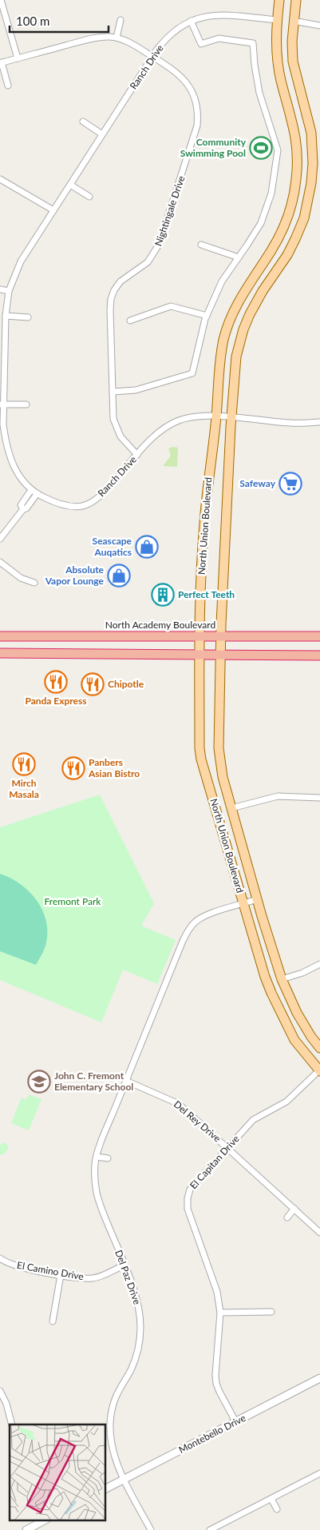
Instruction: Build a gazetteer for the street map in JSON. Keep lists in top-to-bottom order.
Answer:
{
  "streets": {
    "highway": ["North Academy Boulevard"],
    "main road": ["North Union Boulevard"],
    "street": [
      "Ranch Drive",
      "Nightingale Drive",
      "Del Rey Drive",
      "El Capitan Drive",
      "El Camino Drive",
      "Del Paz Drive",
      "Montebello Drive"
    ]
  },
  "crossings": [
    ["Ranch Drive", "Nightingale Drive"],
    ["Ranch Drive", "North Union Boulevard"],
    ["North Union Boulevard", "North Academy Boulevard"],
    ["North Union Boulevard", "El Capitan Drive"],
    ["North Union Boulevard", "Del Paz Drive"],
    ["Del Rey Drive", "El Capitan Drive"],
    ["Del Rey Drive", "Del Paz Drive"],
    ["El Capitan Drive", "Montebello Drive"],
    ["El Camino Drive", "Del Paz Drive"],
    ["Del Paz Drive", "Montebello Drive"]
  ],
  "parks": ["Fremont Park"],
  "places": {
    "sports": ["Community Swimming Pool"],
    "supermarket": ["Safeway"],
    "shop": ["Seascape Auqatics", "Absolute Vapor Lounge"],
    "building": ["Perfect Teeth"],
    "restaurant": [
      "Panda Express",
      "Chipotle",
      "Mirch Masala",
      "Panbers Asian Bistro"
    ],
    "school or university": ["John C. Fremont Elementary School"]
  },
  "scale_bar": "100 m"
}
